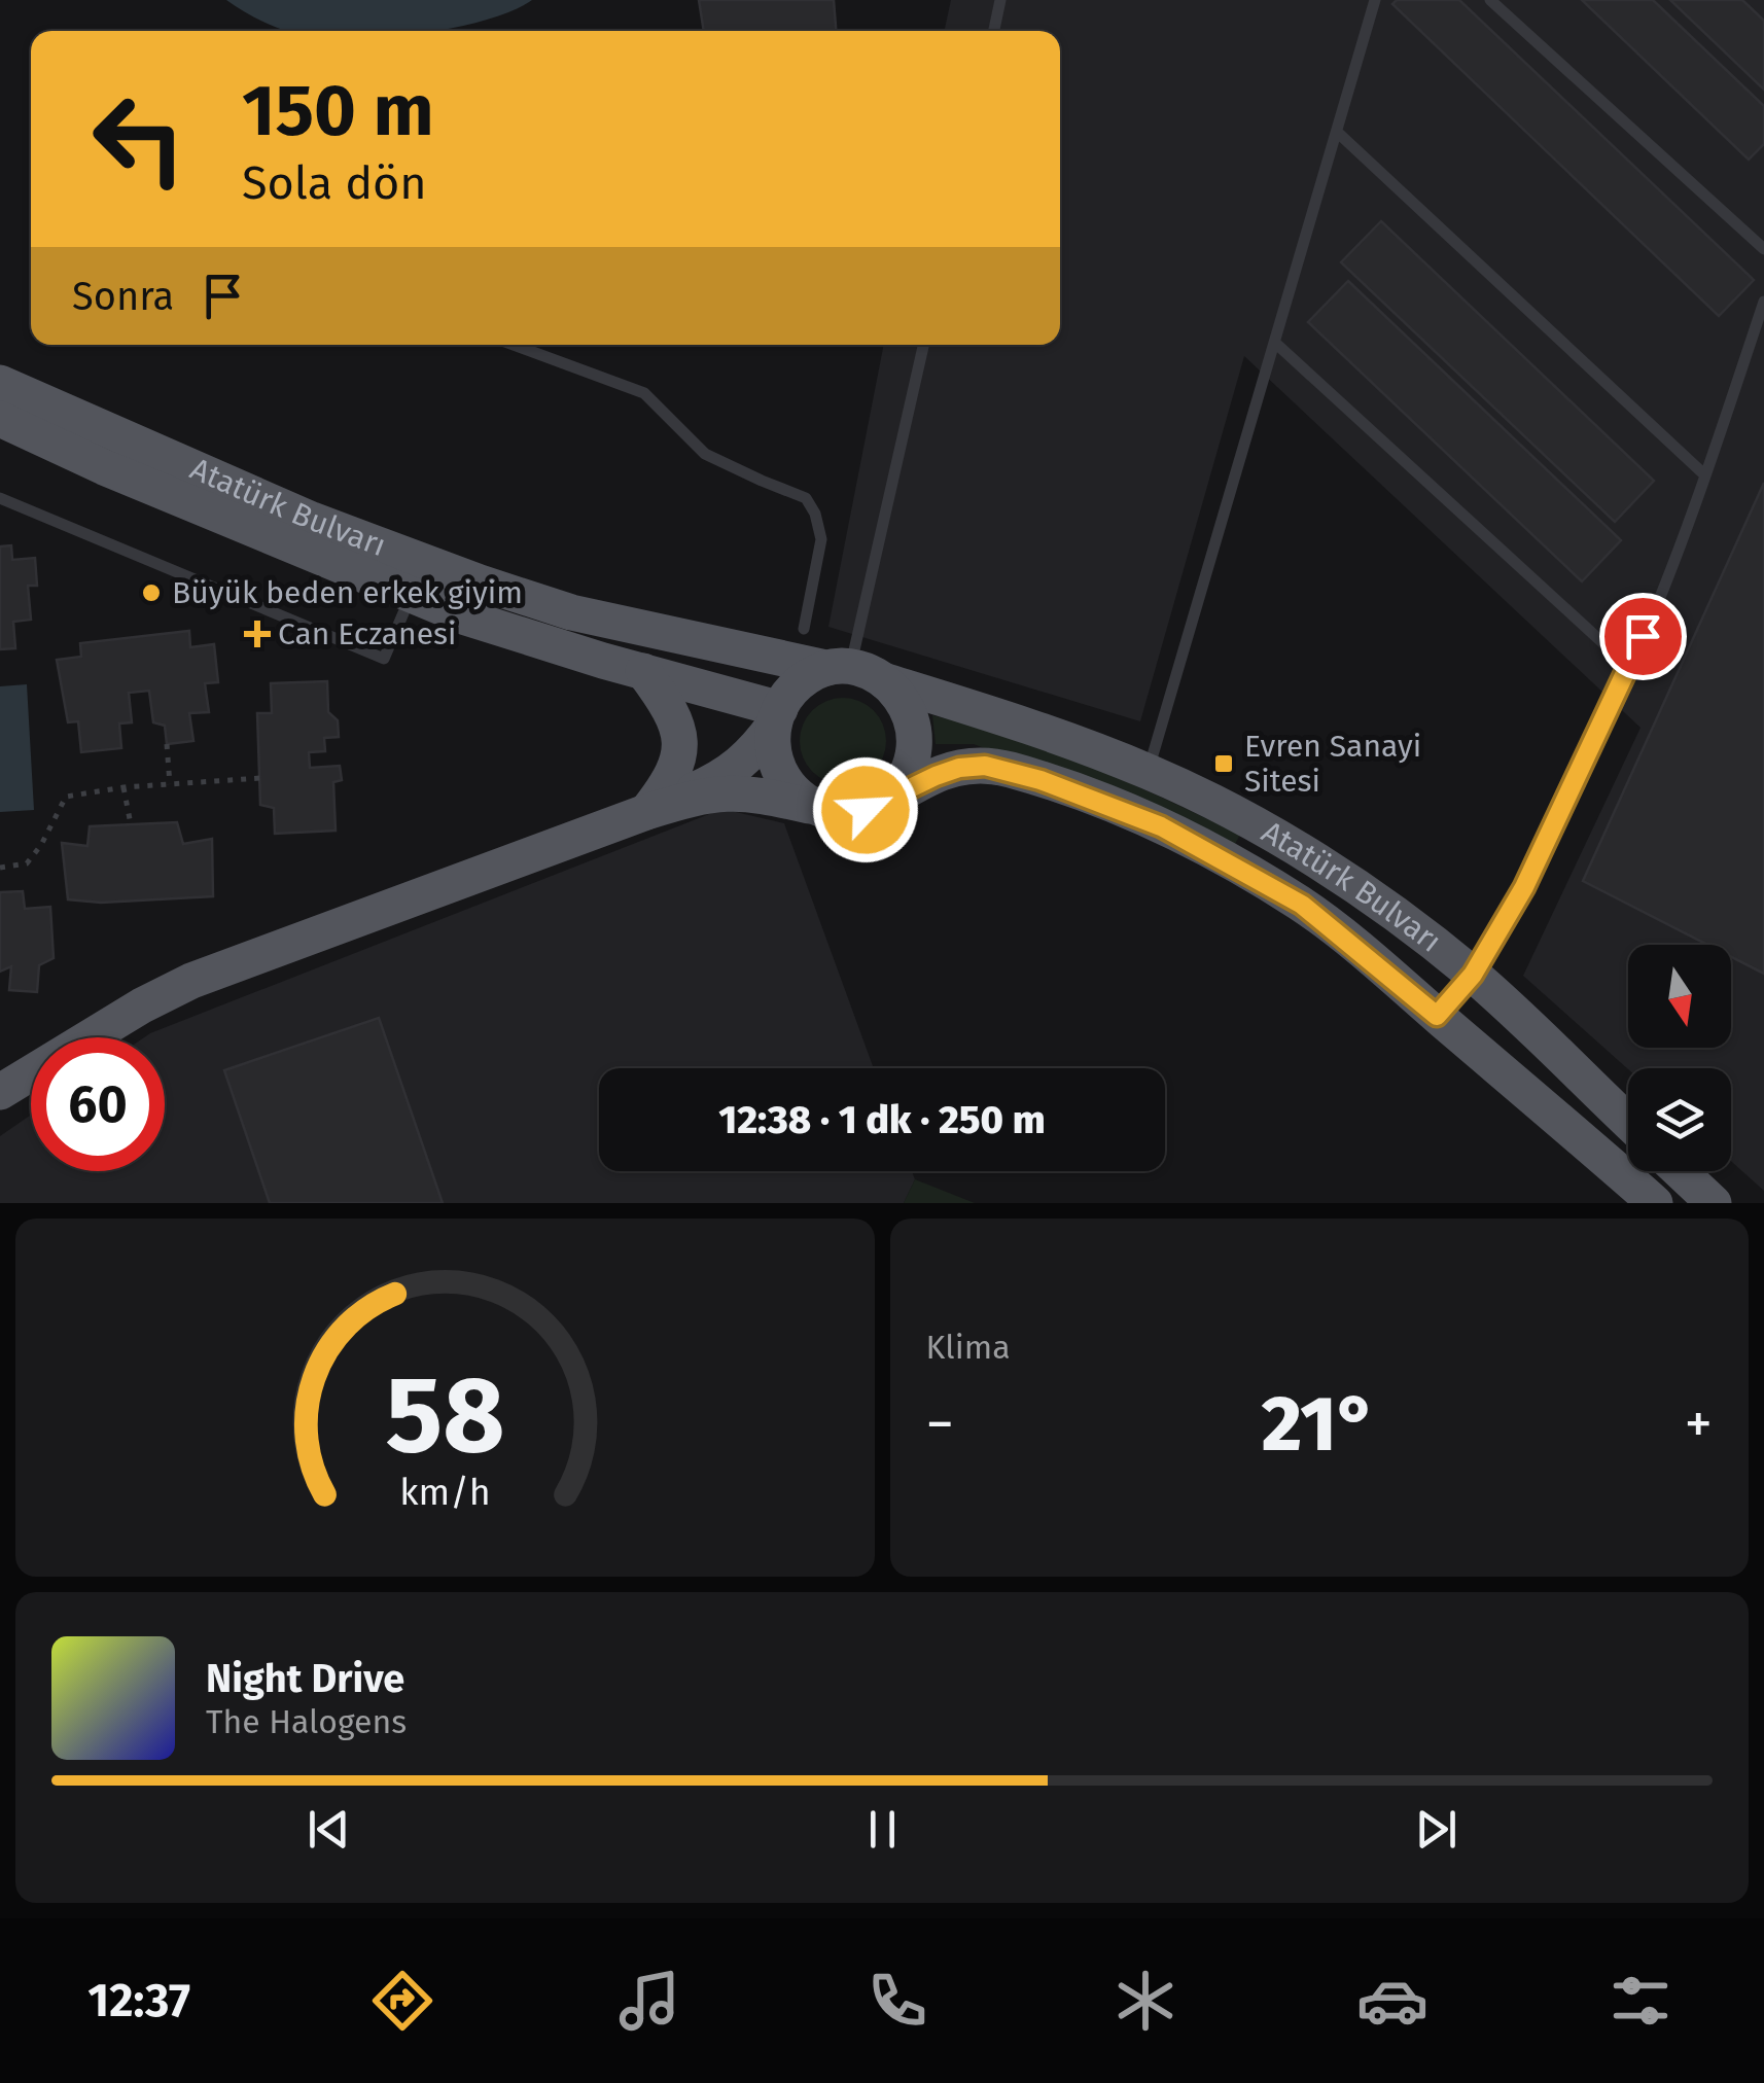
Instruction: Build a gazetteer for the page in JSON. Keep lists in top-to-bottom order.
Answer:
{
  "streets": {
    "main road": ["Atatürk Bulvarı"]
  },
  "places": {
    "other": ["Büyük beden erkek giyim"],
    "health": ["Can Eczanesi"],
    "transit": ["Evren Sanayi Sitesi"]
  },
  "north": "bottom",
  "page": {
    "turn": ["150 m", "Sola dön"],
    "then": "Sonra",
    "limit": "60",
    "trip": "12:38 · 1 dk · 250 m",
    "tile": "Klima",
    "heat": ["−", "21°", "+"],
    "song": ["Night Drive", "The Halogens"],
    "tabs": "12:37",
    "gauge": ["58", "km/h"]
  }
}
